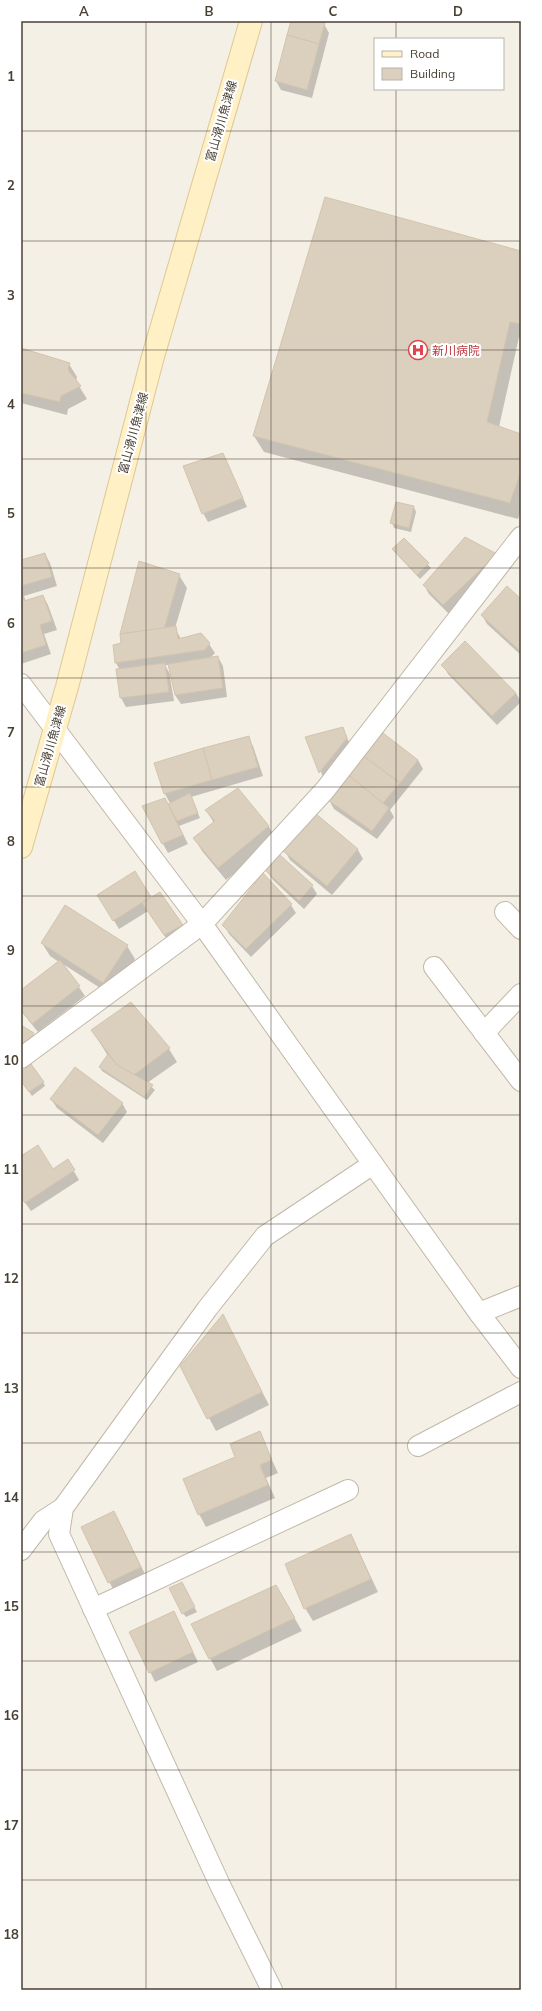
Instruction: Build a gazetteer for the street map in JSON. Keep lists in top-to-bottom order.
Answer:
{
  "streets": {
    "main road": ["富山滑川魚津線"]
  },
  "places": {
    "hospital": ["新川病院"]
  },
  "legend": ["Road", "Building"],
  "grid": {
    "columns": [
      "A",
      "B",
      "C",
      "D"
    ],
    "rows": [
      "1",
      "2",
      "3",
      "4",
      "5",
      "6",
      "7",
      "8",
      "9",
      "10",
      "11",
      "12",
      "13",
      "14",
      "15",
      "16",
      "17",
      "18"
    ]
  }
}
